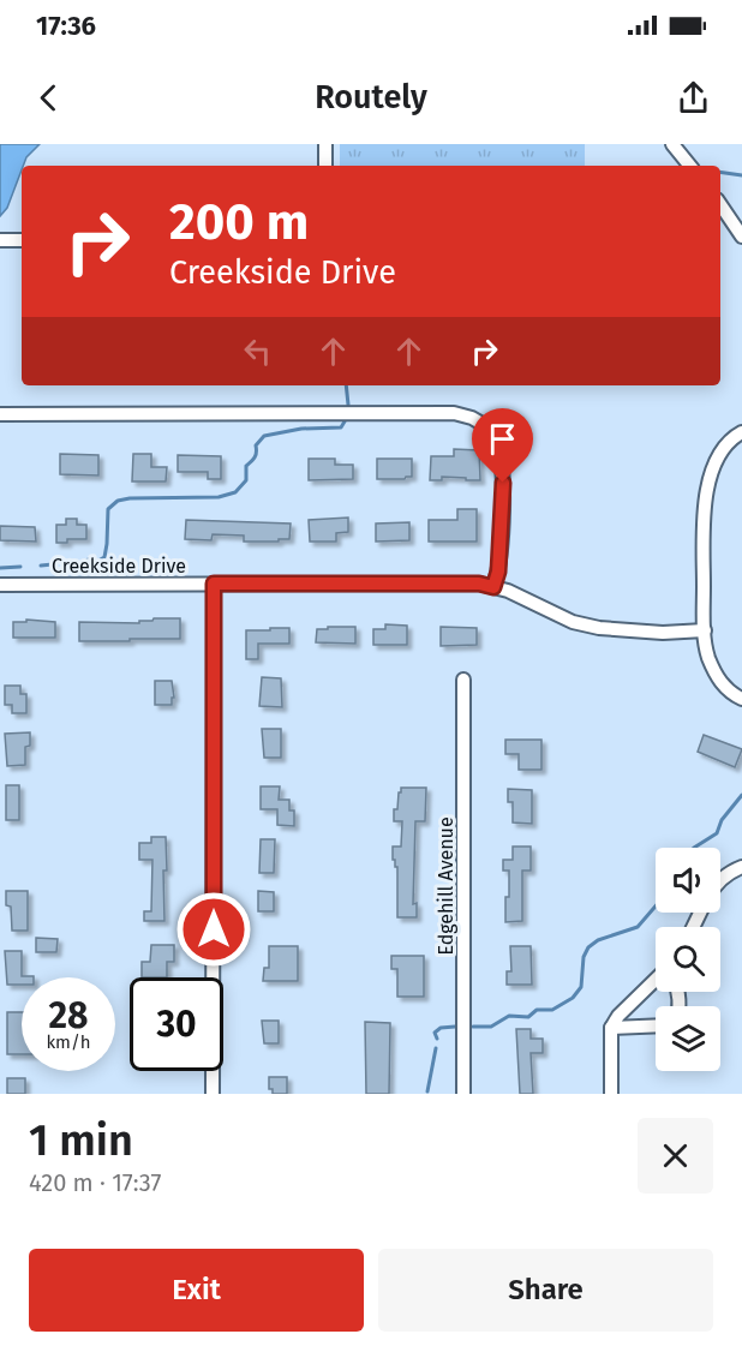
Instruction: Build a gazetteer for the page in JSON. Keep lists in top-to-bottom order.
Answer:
{
  "streets": {
    "street": ["Creekside Drive", "Edgehill Avenue"]
  },
  "page": {
    "status": "17:36",
    "header": "Routely",
    "turn": ["200 m", "Creekside Drive"],
    "speed": "28 km/h",
    "limit": "30",
    "heading": ["1 min", "420 m · 17:37"],
    "buttons": ["Exit", "Share"]
  }
}
